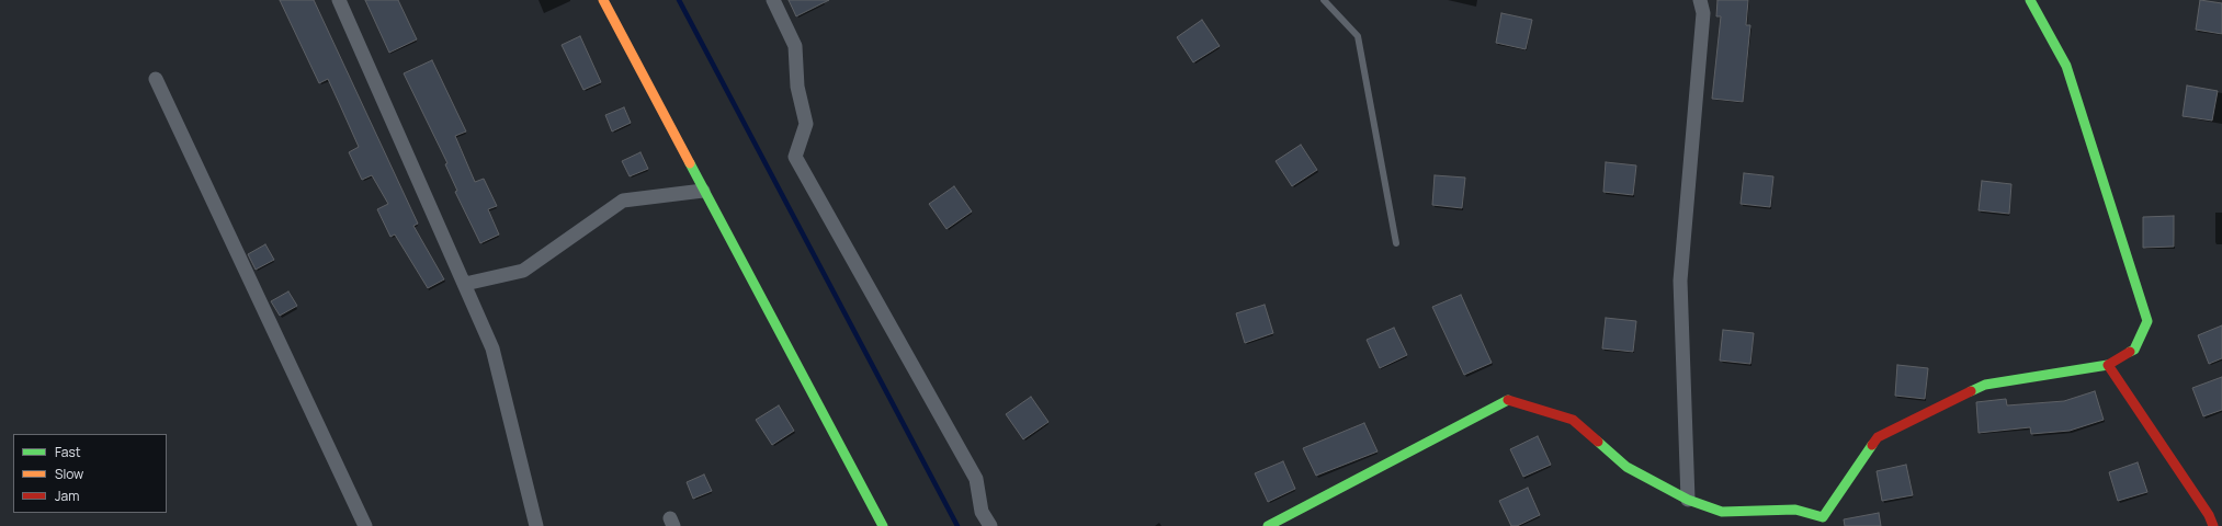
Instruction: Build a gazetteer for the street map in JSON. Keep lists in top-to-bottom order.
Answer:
{
  "legend": ["Fast", "Slow", "Jam"]
}
